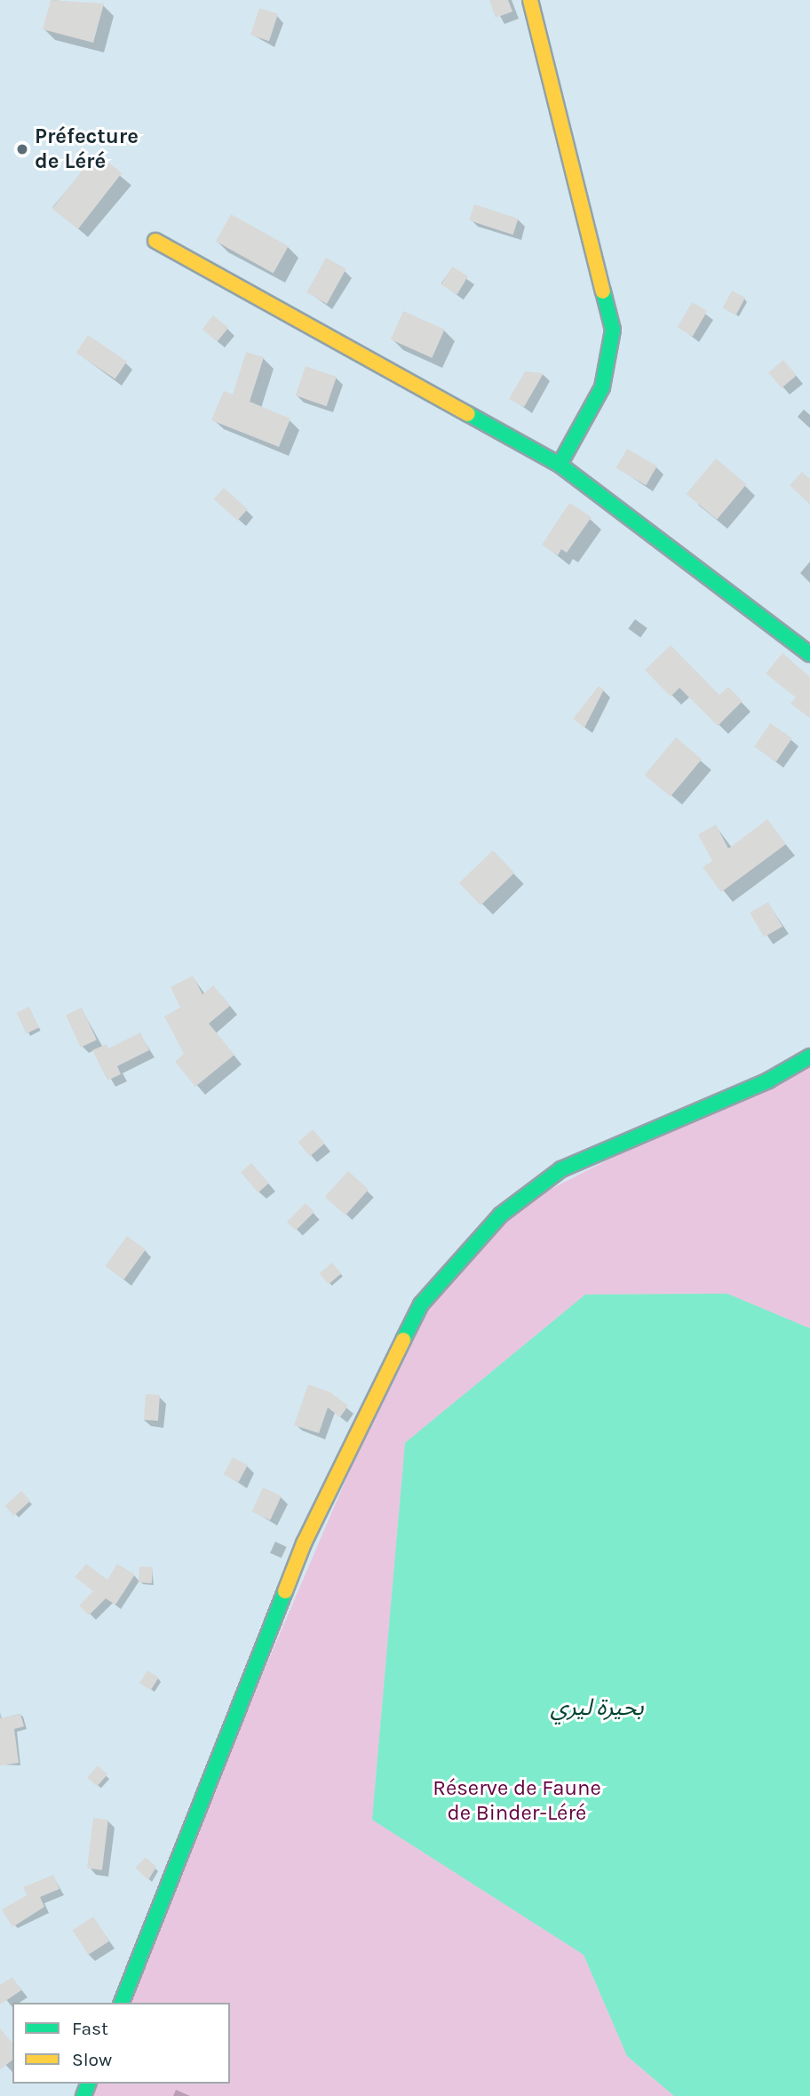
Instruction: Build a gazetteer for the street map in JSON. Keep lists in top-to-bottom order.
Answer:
{
  "water": ["بحيرة ليري"],
  "parks": ["Réserve de Faune de Binder-Léré"],
  "places": ["Préfecture de Léré"],
  "legend": ["Fast", "Slow"]
}
